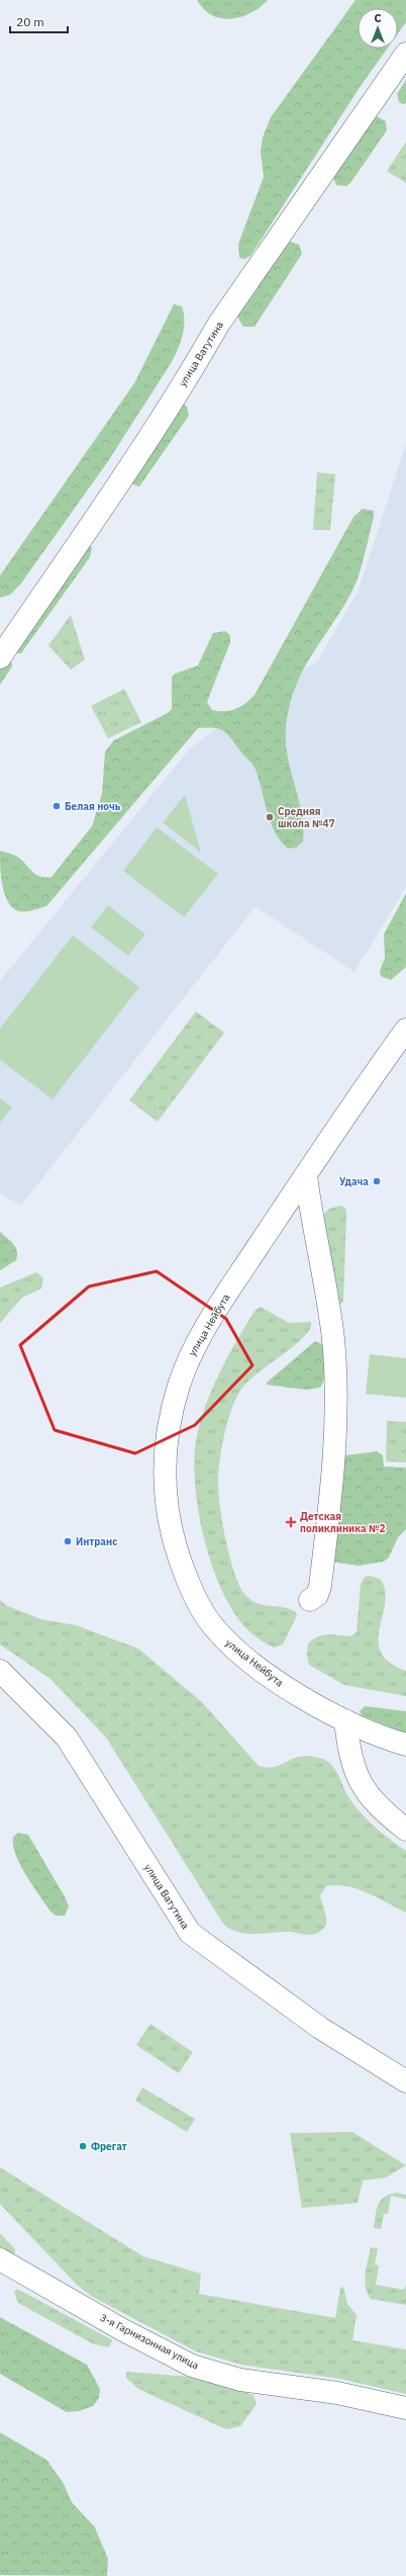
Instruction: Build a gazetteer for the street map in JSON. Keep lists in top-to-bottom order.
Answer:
{
  "streets": {
    "street": ["улица Ватутина", "улица Нейбута", "3-я Гарнизонная улица"]
  },
  "places": {
    "other": [
      "Белая ночь",
      "Средняя школа №47",
      "Удача",
      "Интранс",
      "Фрегат"
    ],
    "health": ["Детская поликлиника №2"]
  },
  "scale_bar": "20 m",
  "north": "top"
}
